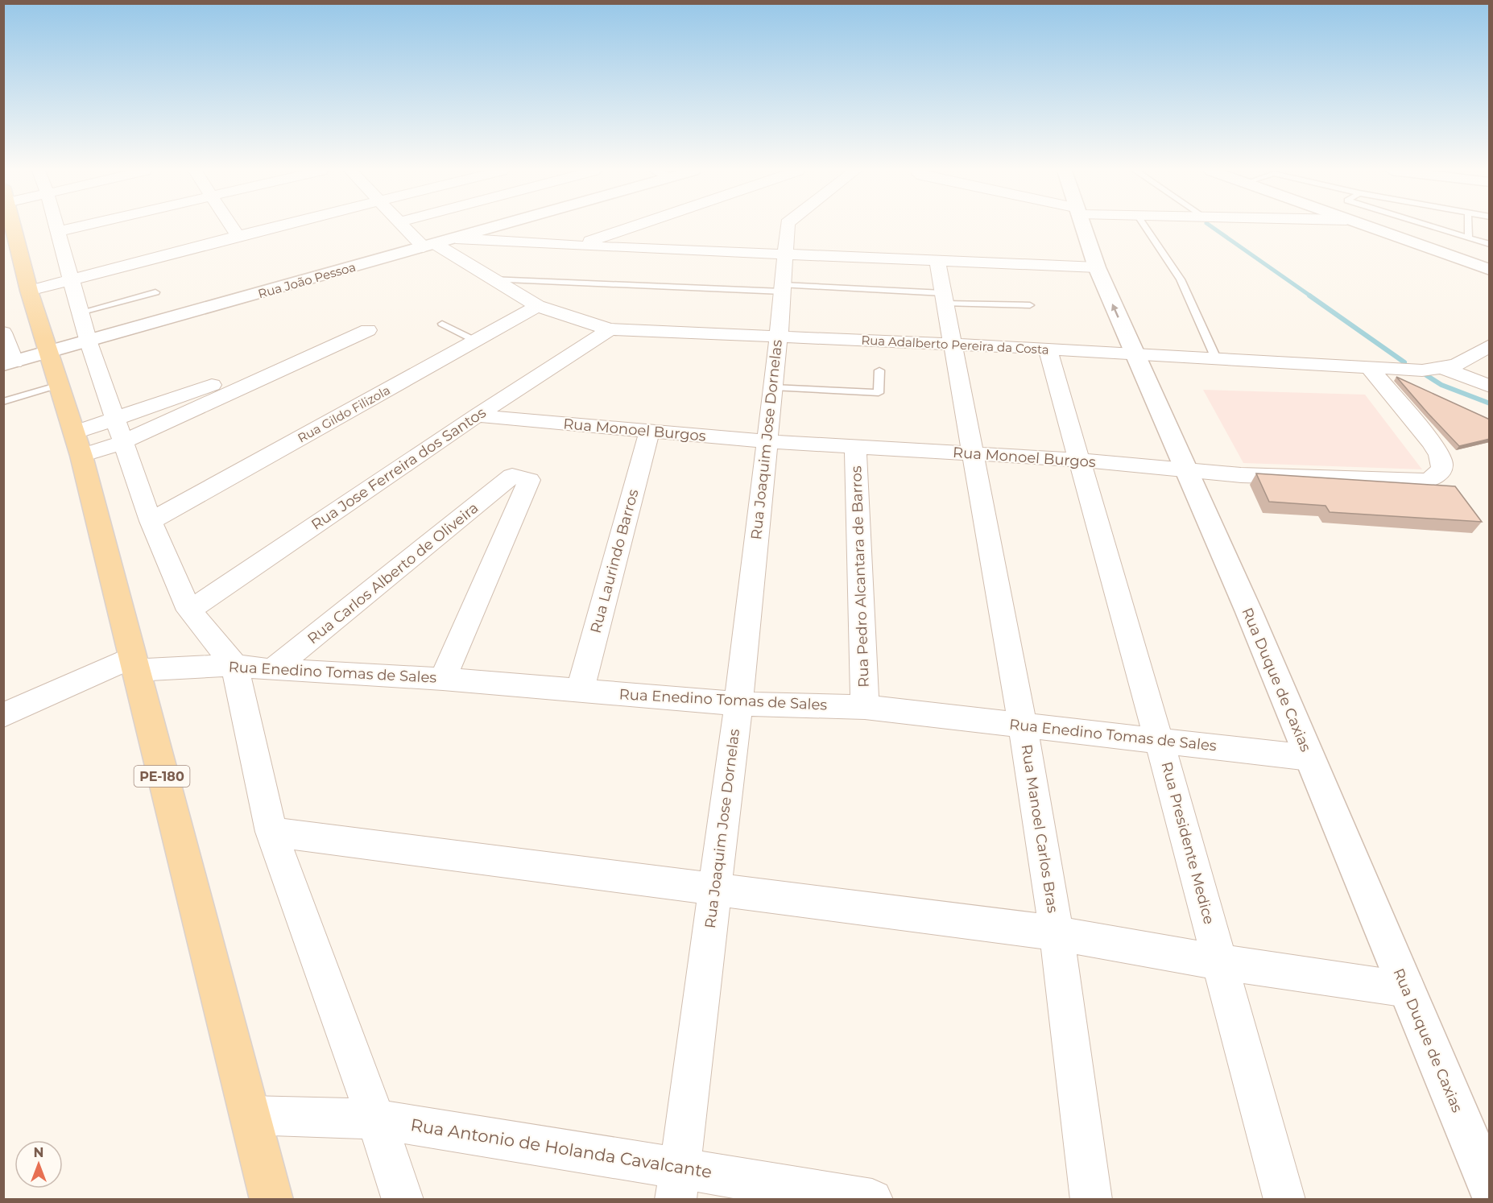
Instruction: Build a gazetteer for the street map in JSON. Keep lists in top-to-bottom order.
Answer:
{
  "streets": {
    "main road": ["PE-180"],
    "street": [
      "Rua João Pessoa",
      "Rua Adalberto Pereira da Costa",
      "Rua Gildo Filizola",
      "Rua Monoel Burgos",
      "Rua Joaquim Jose Dornelas",
      "Rua Jose Ferreira dos Santos",
      "Rua Laurindo Barros",
      "Rua Carlos Alberto de Oliveira",
      "Rua Pedro Alcantara de Barros",
      "Rua Enedino Tomas de Sales",
      "Rua Duque de Caxias",
      "Rua Manoel Carlos Bras",
      "Rua Presidente Medice",
      "Rua Antonio de Holanda Cavalcante"
    ]
  },
  "crossings": [
    ["Rua João Pessoa", "Rua Adalberto Pereira da Costa"],
    ["Rua João Pessoa", "PE-180"],
    ["Rua Adalberto Pereira da Costa", "Rua Gildo Filizola"],
    ["Rua Adalberto Pereira da Costa", "Rua Monoel Burgos"],
    ["Rua Adalberto Pereira da Costa", "Rua Joaquim Jose Dornelas"],
    ["Rua Adalberto Pereira da Costa", "Rua Jose Ferreira dos Santos"],
    ["Rua Adalberto Pereira da Costa", "Rua Duque de Caxias"],
    ["Rua Adalberto Pereira da Costa", "Rua Manoel Carlos Bras"],
    ["Rua Adalberto Pereira da Costa", "Rua Presidente Medice"],
    ["Rua Monoel Burgos", "Rua Joaquim Jose Dornelas"],
    ["Rua Monoel Burgos", "Rua Jose Ferreira dos Santos"],
    ["Rua Monoel Burgos", "Rua Laurindo Barros"],
    ["Rua Monoel Burgos", "Rua Pedro Alcantara de Barros"],
    ["Rua Monoel Burgos", "Rua Duque de Caxias"],
    ["Rua Monoel Burgos", "Rua Manoel Carlos Bras"],
    ["Rua Monoel Burgos", "Rua Presidente Medice"],
    ["Rua Joaquim Jose Dornelas", "Rua Enedino Tomas de Sales"],
    ["Rua Joaquim Jose Dornelas", "Rua Antonio de Holanda Cavalcante"],
    ["Rua Laurindo Barros", "Rua Enedino Tomas de Sales"],
    ["Rua Carlos Alberto de Oliveira", "Rua Enedino Tomas de Sales"],
    ["Rua Pedro Alcantara de Barros", "Rua Enedino Tomas de Sales"],
    ["Rua Enedino Tomas de Sales", "Rua Duque de Caxias"],
    ["Rua Enedino Tomas de Sales", "PE-180"],
    ["Rua Enedino Tomas de Sales", "Rua Manoel Carlos Bras"],
    ["Rua Enedino Tomas de Sales", "Rua Presidente Medice"],
    ["PE-180", "Rua Antonio de Holanda Cavalcante"]
  ],
  "north": "top"
}
